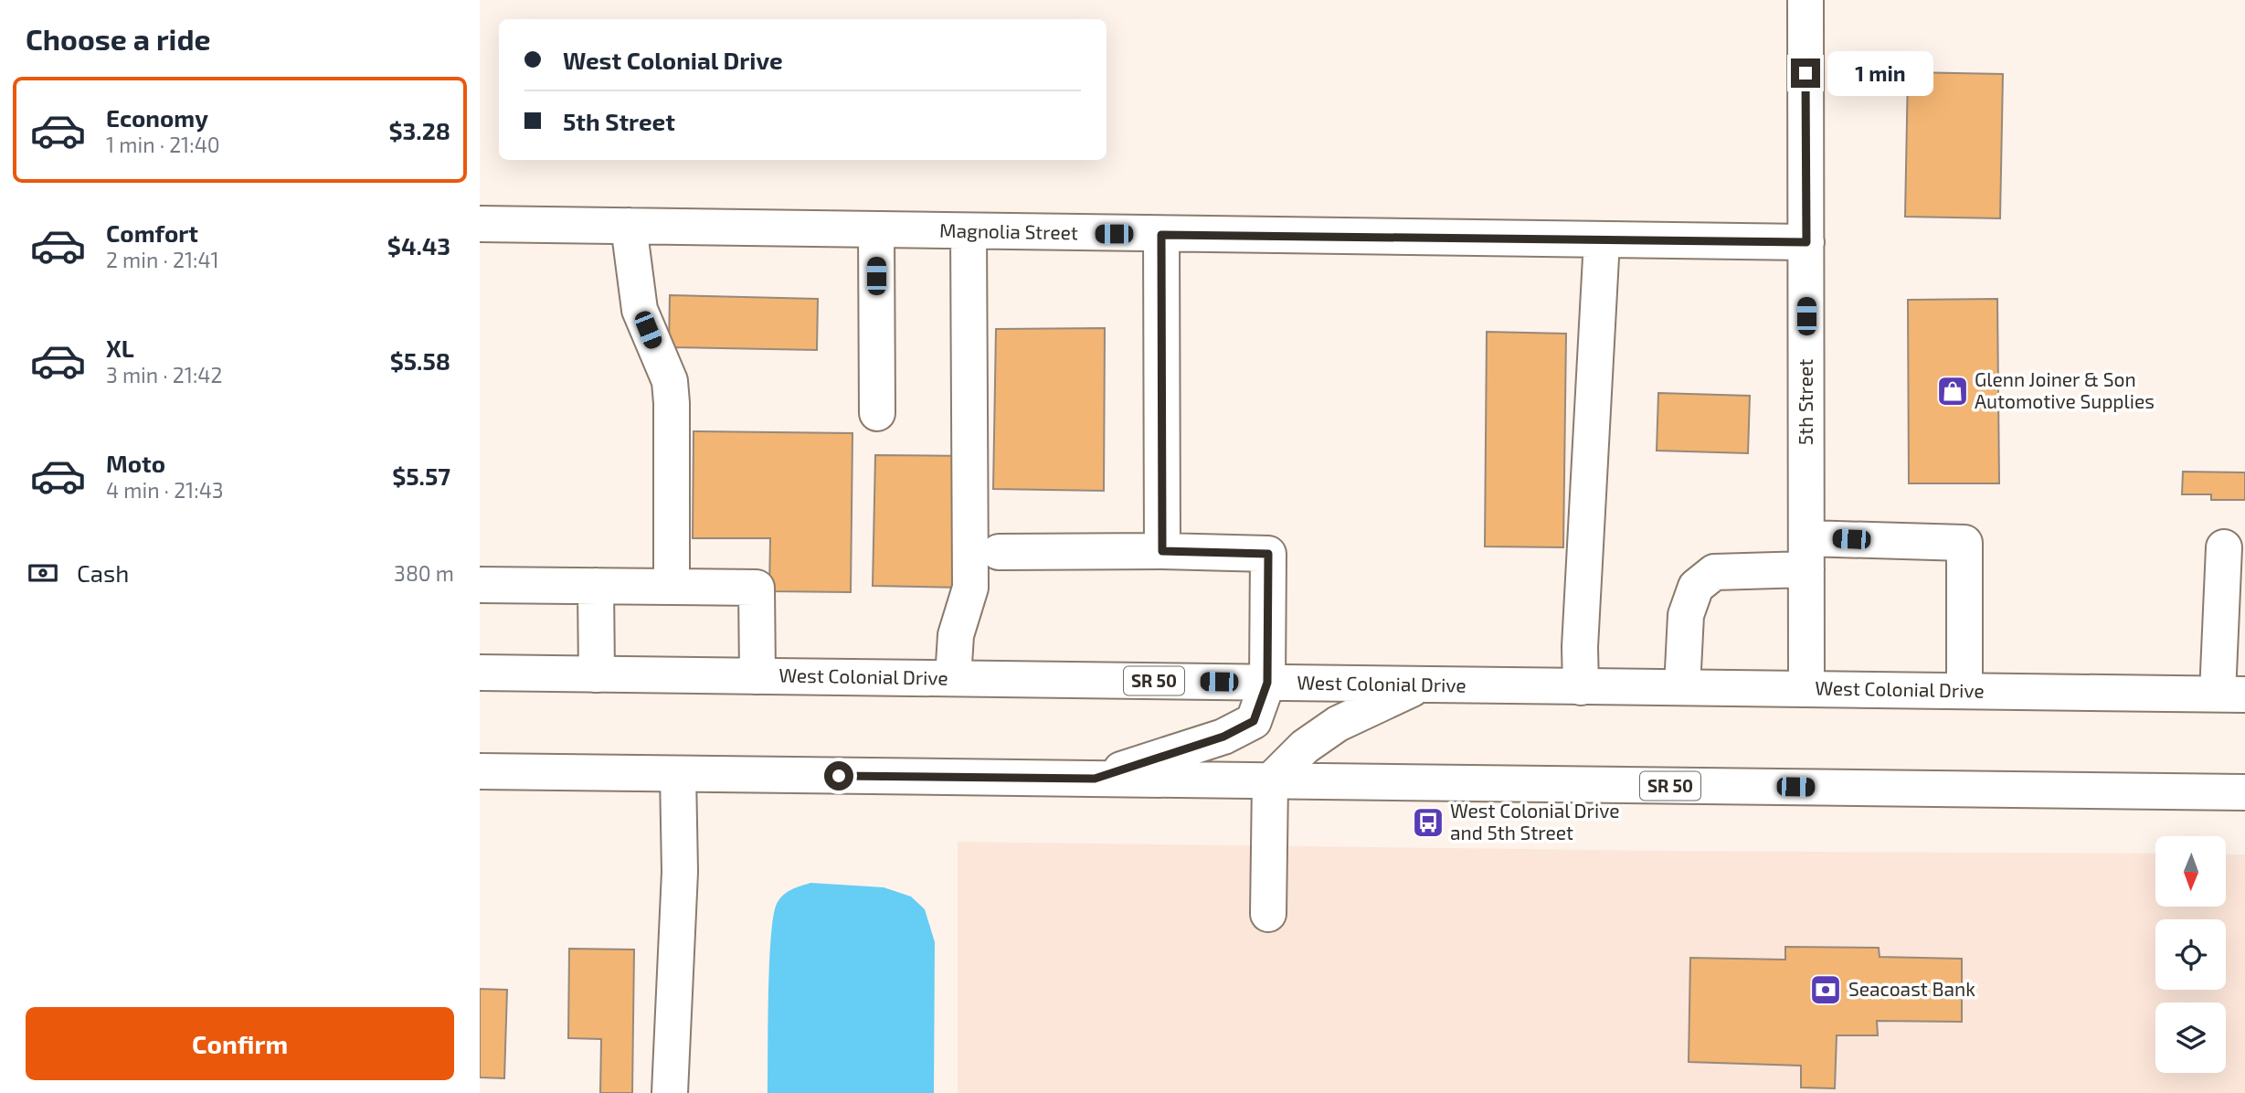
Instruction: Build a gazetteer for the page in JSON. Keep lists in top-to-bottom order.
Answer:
{
  "streets": {
    "main road": [
      "Magnolia Street",
      "5th Street",
      "West Colonial Drive",
      "SR 50"
    ]
  },
  "crossings": [
    ["Magnolia Street", "5th Street"],
    ["5th Street", "West Colonial Drive"]
  ],
  "places": {
    "shop": ["Glenn Joiner & Son Automotive Supplies"],
    "bus stop": ["West Colonial Drive and 5th Street"],
    "bank": ["Seacoast Bank"]
  },
  "north": "bottom",
  "page": {
    "heading": "Choose a ride",
    "banner": ["West Colonial Drive", "5th Street"],
    "bubble": "1 min",
    "list": [
      {
        "name": "Economy",
        "note": "1 min · 21:40",
        "value": "$3.28"
      },
      {
        "name": "Comfort",
        "note": "2 min · 21:41",
        "value": "$4.43"
      },
      {
        "name": "XL",
        "note": "3 min · 21:42",
        "value": "$5.58"
      },
      {
        "name": "Moto",
        "note": "4 min · 21:43",
        "value": "$5.57"
      }
    ],
    "pay": ["Cash", "380 m"],
    "buttons": "Confirm"
  }
}
